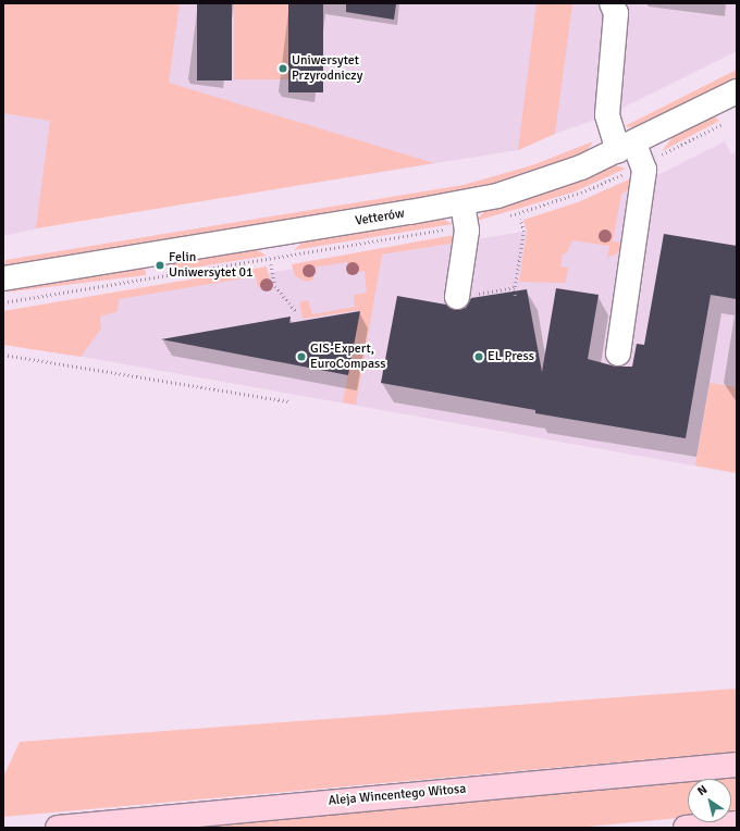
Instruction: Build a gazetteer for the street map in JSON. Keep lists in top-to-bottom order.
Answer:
{
  "streets": {
    "main road": ["Aleja Wincentego Witosa"],
    "street": ["Vetterów"]
  },
  "places": [
    "Uniwersytet Przyrodniczy",
    "Felin Uniwersytet 01",
    "GIS-Expert, EuroCompass",
    "EL Press"
  ],
  "north": "top left"
}
